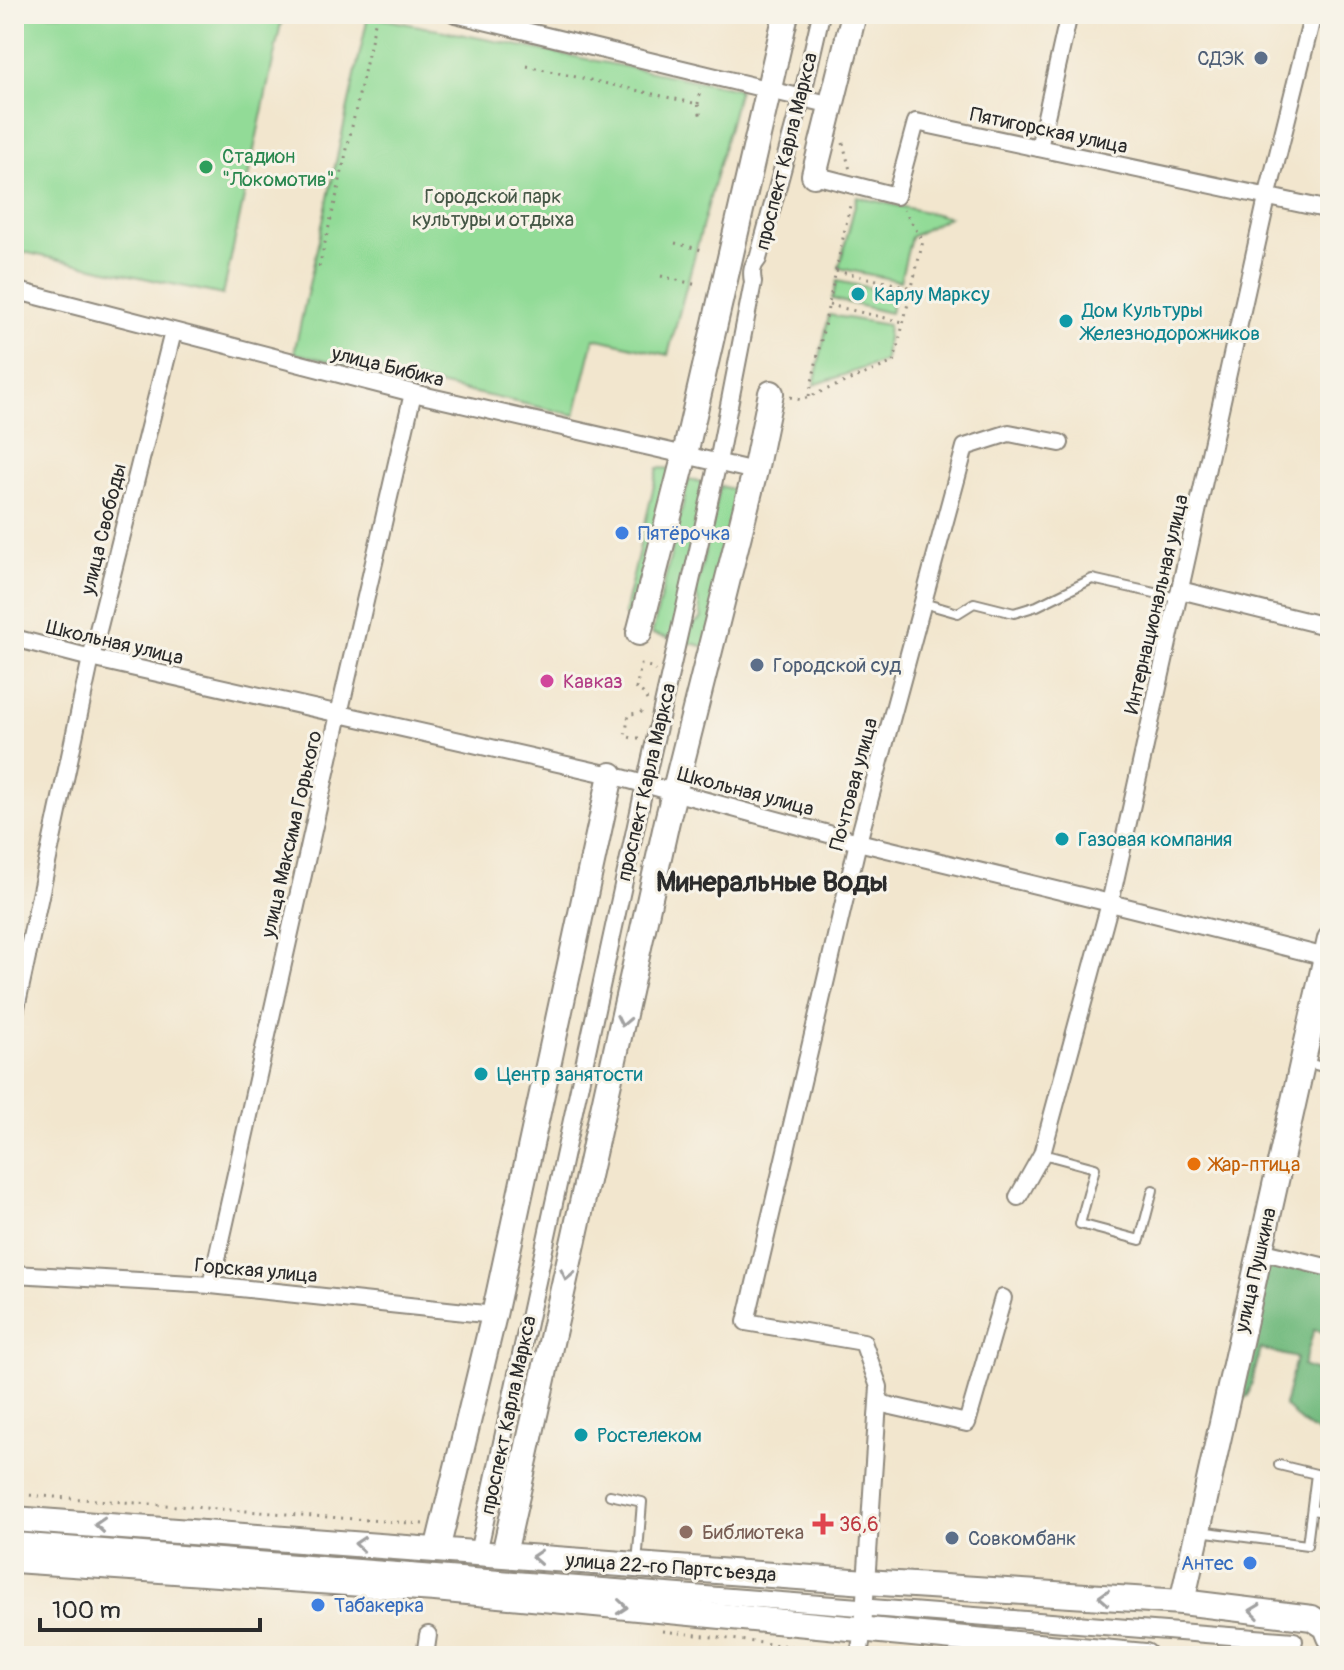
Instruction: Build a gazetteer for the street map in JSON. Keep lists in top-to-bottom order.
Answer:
{
  "streets": {
    "main road": ["проспект Карла Маркса", "улица Пушкина", "улица 22-го Партсъезда"],
    "street": [
      "Пятигорская улица",
      "улица Бибика",
      "улица Свободы",
      "Интернациональная улица",
      "Школьная улица",
      "Почтовая улица",
      "улица Максима Горького",
      "Горская улица"
    ]
  },
  "crossings": [
    ["Пятигорская улица", "Интернациональная улица"],
    ["проспект Карла Маркса", "улица Бибика"],
    ["проспект Карла Маркса", "Школьная улица"],
    ["проспект Карла Маркса", "Горская улица"],
    ["проспект Карла Маркса", "улица 22-го Партсъезда"],
    ["улица Бибика", "улица Свободы"],
    ["улица Бибика", "улица Максима Горького"],
    ["улица Свободы", "Школьная улица"],
    ["Интернациональная улица", "Школьная улица"],
    ["Школьная улица", "Почтовая улица"],
    ["Школьная улица", "улица Максима Горького"],
    ["Школьная улица", "улица Пушкина"],
    ["улица Максима Горького", "Горская улица"],
    ["улица Пушкина", "улица 22-го Партсъезда"]
  ],
  "districts": ["Минеральные Воды"],
  "parks": ["Городской парк культуры и отдыха"],
  "places": {
    "other": [
      "СДЭК",
      "Стадион \"Локомотив\"",
      "Карлу Марксу",
      "Дом Культуры Железнодорожников",
      "Пятёрочка",
      "Городской суд",
      "Кавказ",
      "Газовая компания",
      "Центр занятости",
      "Жар-птица",
      "Ростелеком",
      "Библиотека",
      "Совкомбанк",
      "Антес",
      "Табакерка"
    ],
    "health": ["36,6"]
  },
  "scale_bar": "100 m"
}
